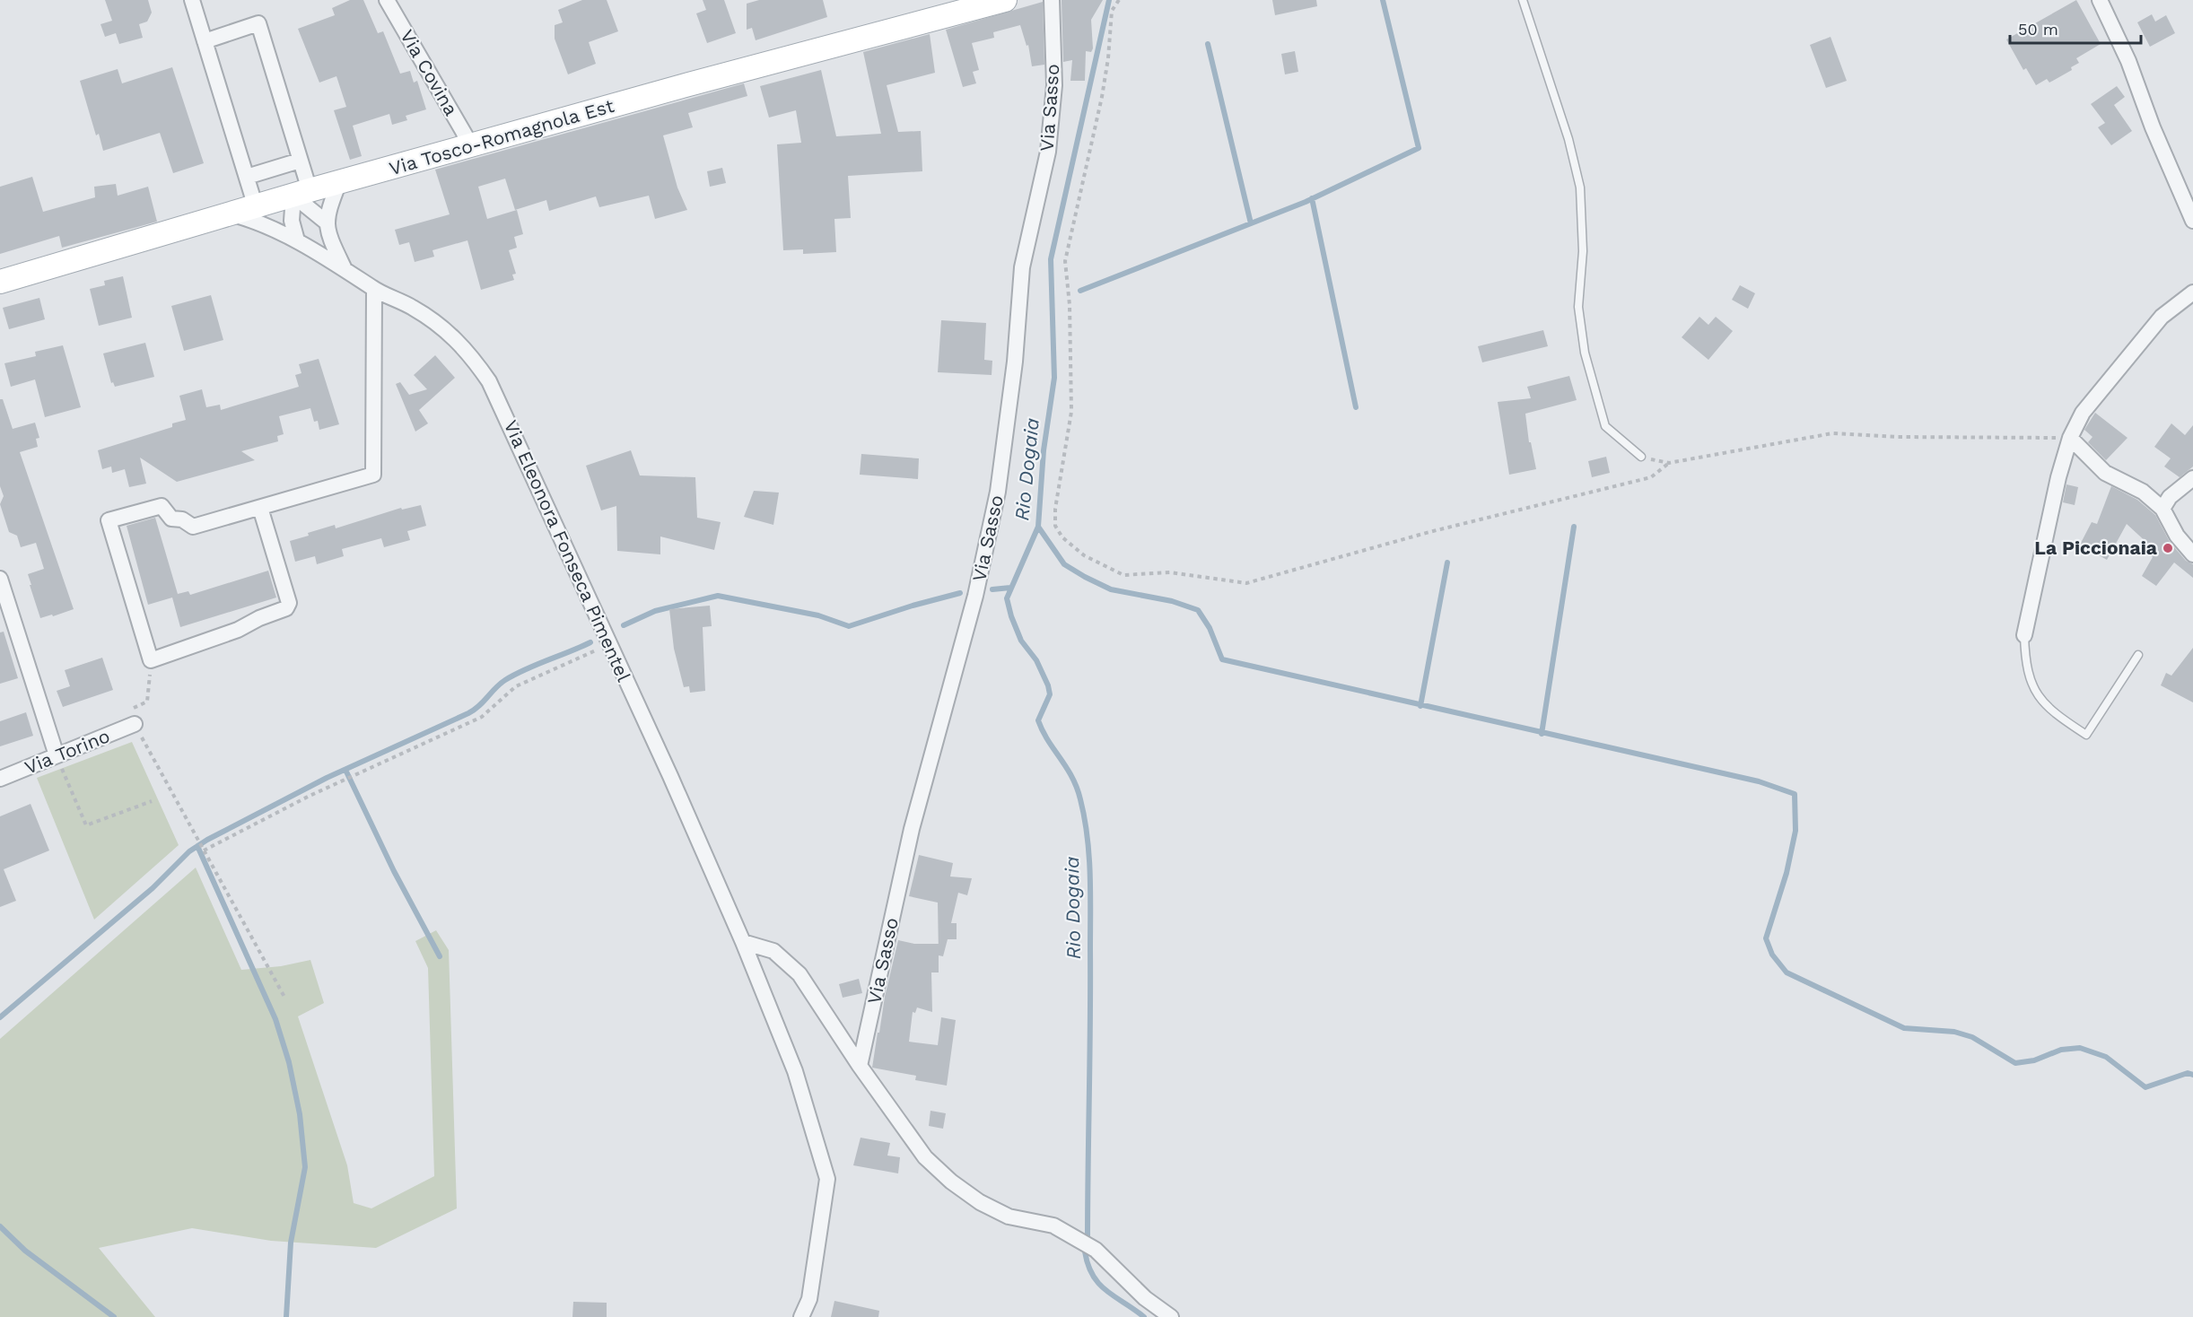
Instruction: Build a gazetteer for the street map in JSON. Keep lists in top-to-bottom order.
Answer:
{
  "streets": {
    "main road": ["Via Tosco-Romagnola Est"],
    "street": [
      "Via Covina",
      "Via Sasso",
      "Via Eleonora Fonseca Pimentel",
      "Via Torino"
    ]
  },
  "crossings": [
    ["Via Covina", "Via Tosco-Romagnola Est"],
    ["Via Tosco-Romagnola Est", "Via Eleonora Fonseca Pimentel"]
  ],
  "water": ["Rio Dogaia"],
  "places": ["La Piccionaia"],
  "scale_bar": "50 m"
}
